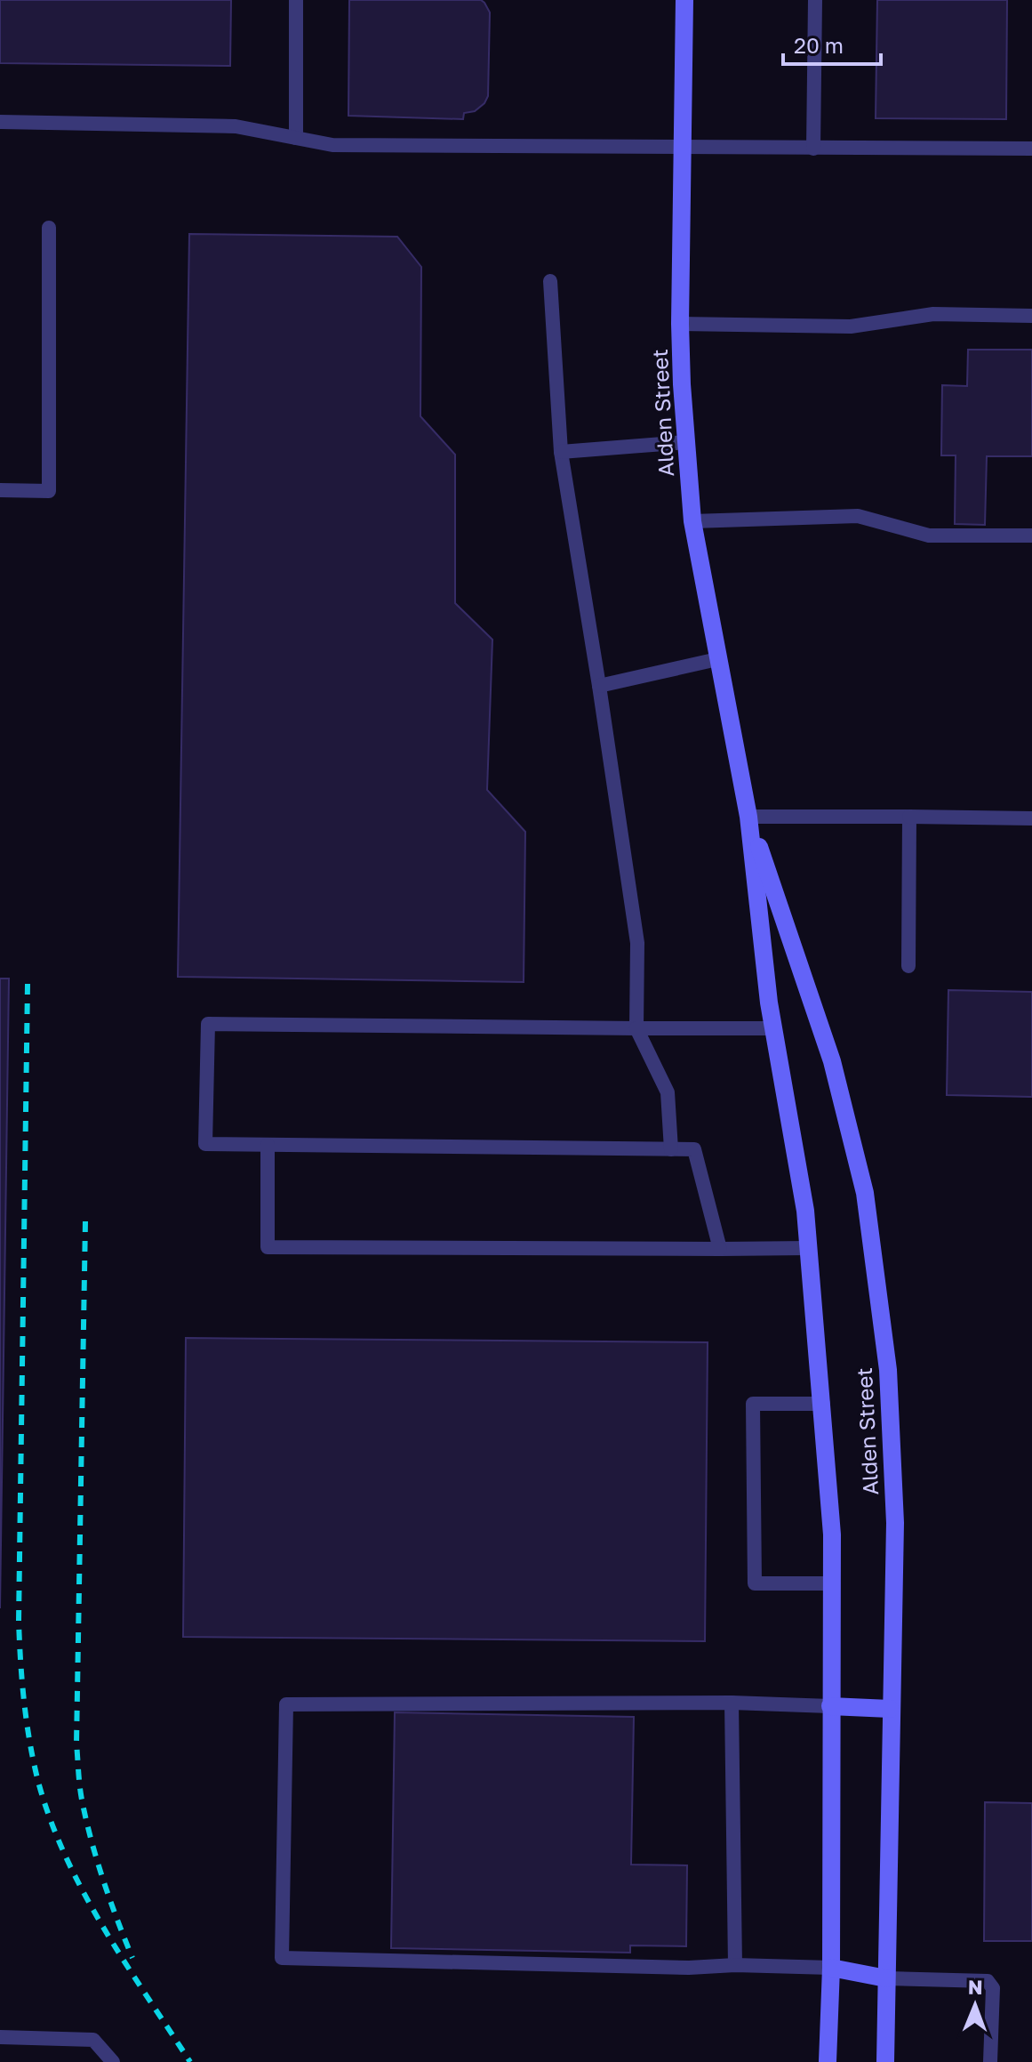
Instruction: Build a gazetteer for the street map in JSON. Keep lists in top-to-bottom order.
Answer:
{
  "streets": {
    "street": ["Alden Street"]
  },
  "scale_bar": "20 m",
  "north": "top"
}
